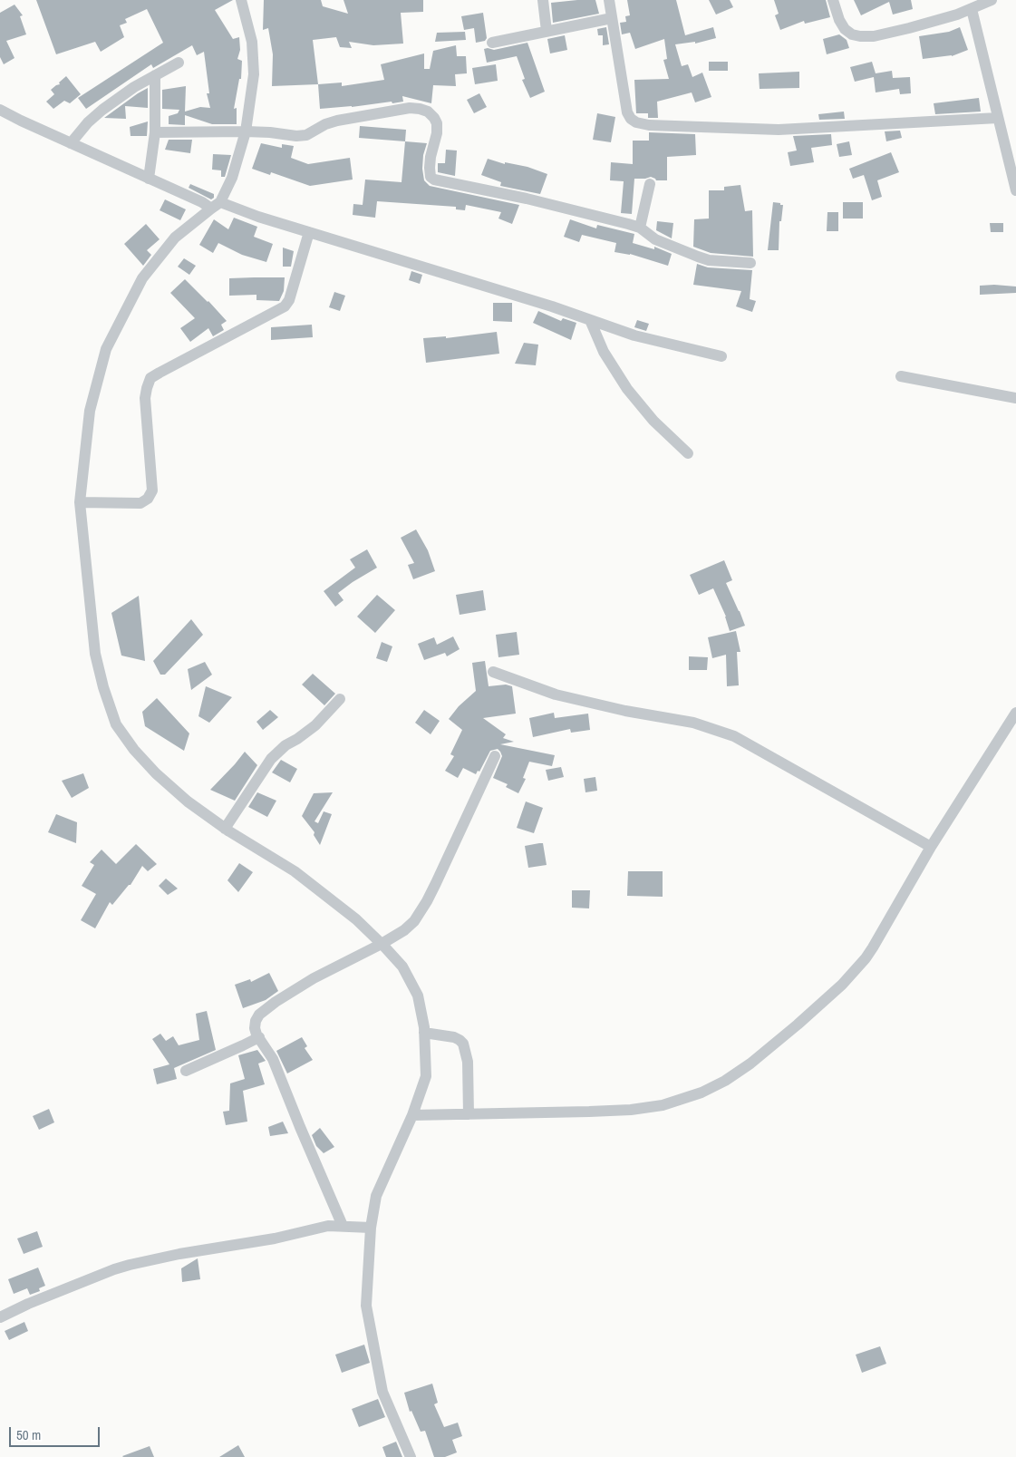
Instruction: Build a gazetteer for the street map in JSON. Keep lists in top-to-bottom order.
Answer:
{
  "scale_bar": "50 m"
}
